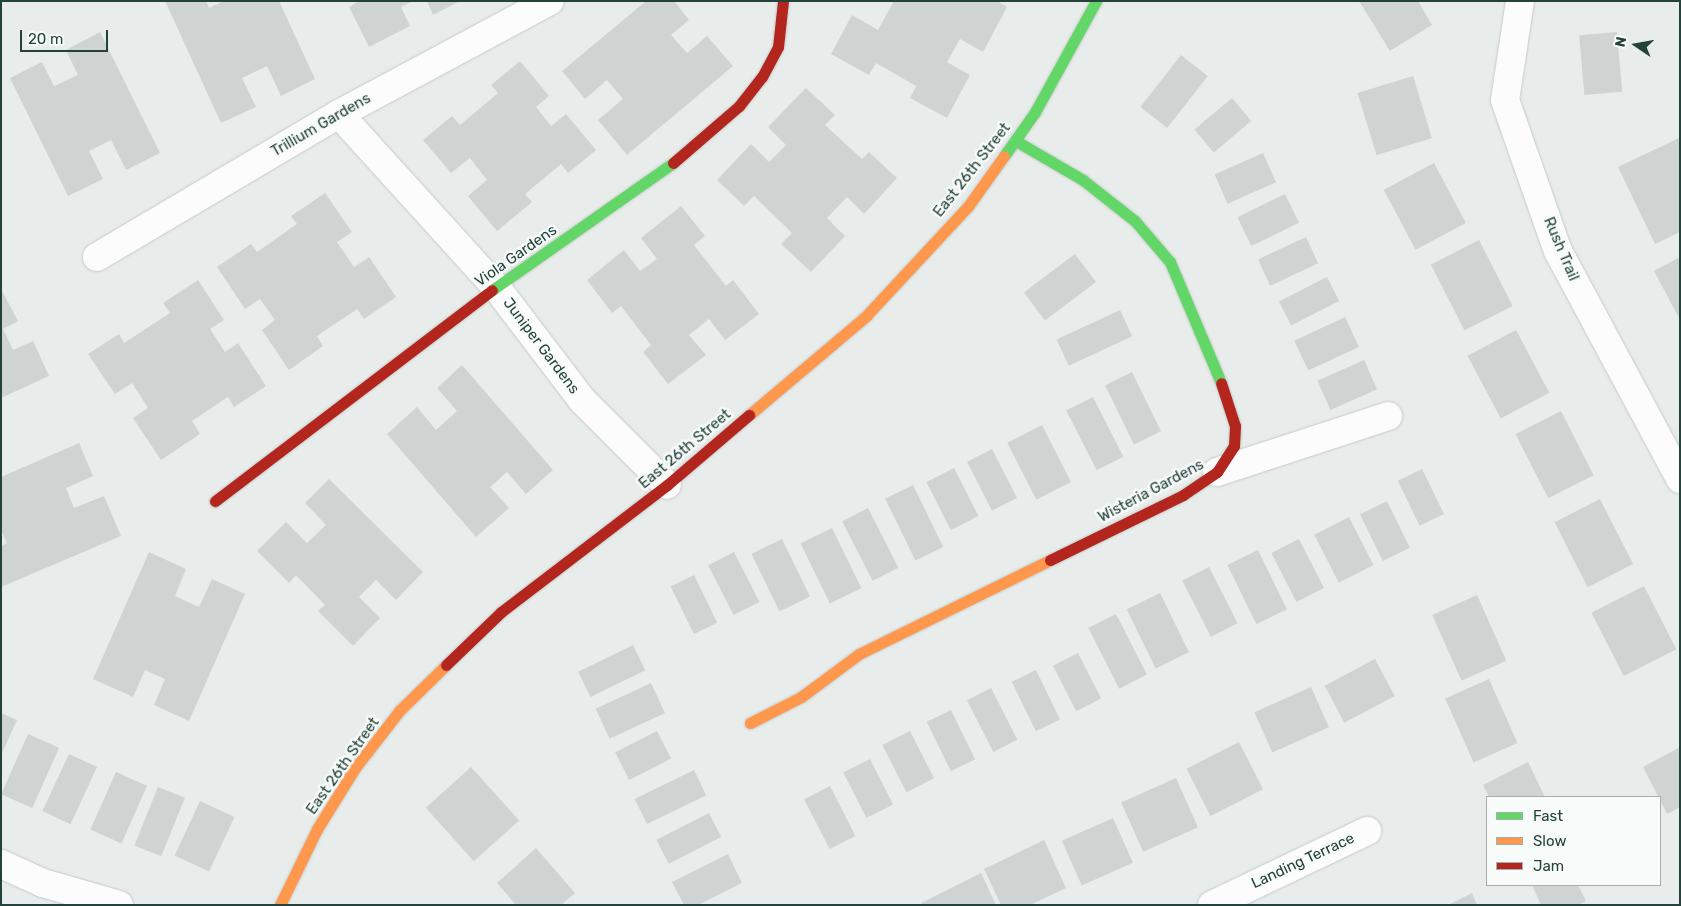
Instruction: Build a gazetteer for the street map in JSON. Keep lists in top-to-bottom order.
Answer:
{
  "streets": {
    "street": [
      "Trillium Gardens",
      "East 26th Street",
      "Rush Trail",
      "Viola Gardens",
      "Juniper Gardens",
      "Wisteria Gardens",
      "Landing Terrace"
    ]
  },
  "crossings": [
    ["Trillium Gardens", "Juniper Gardens"],
    ["East 26th Street", "Juniper Gardens"],
    ["East 26th Street", "Wisteria Gardens"],
    ["Viola Gardens", "Juniper Gardens"]
  ],
  "legend": ["Fast", "Slow", "Jam"],
  "scale_bar": "20 m",
  "north": "left"
}
